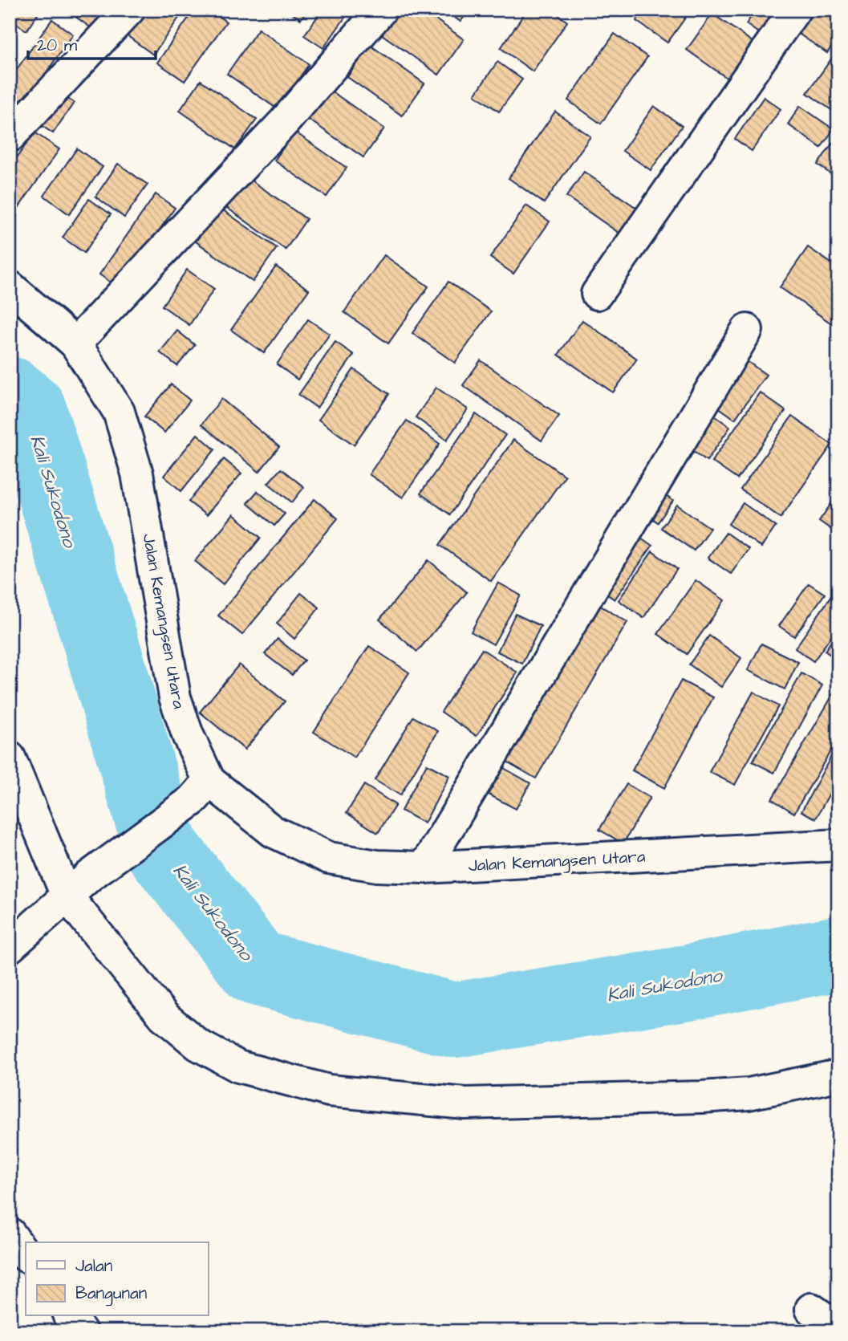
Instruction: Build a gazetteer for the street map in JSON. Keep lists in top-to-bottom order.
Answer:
{
  "streets": {
    "street": ["Jalan Kemangsen Utara"]
  },
  "water": ["Kali Sukodono"],
  "legend": ["Jalan", "Bangunan"],
  "scale_bar": "20 m"
}
